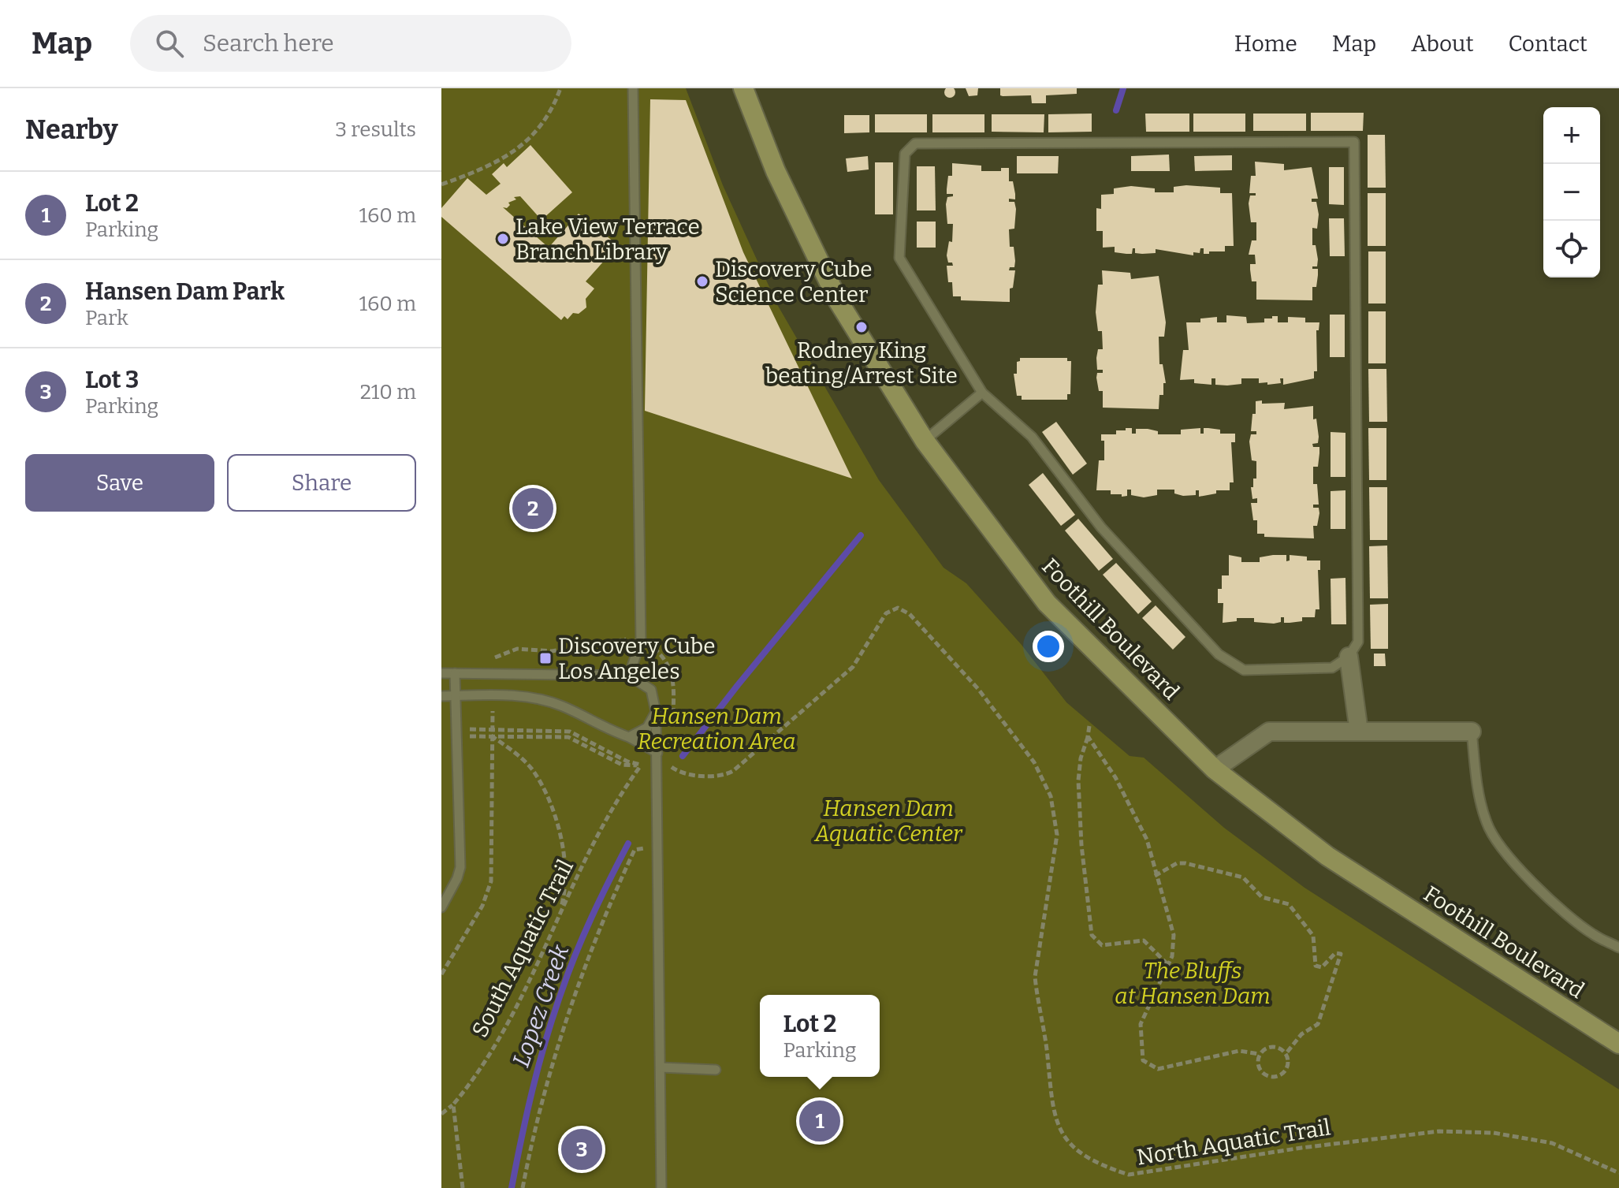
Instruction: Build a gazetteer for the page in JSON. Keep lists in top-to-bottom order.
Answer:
{
  "streets": {
    "main road": ["Foothill Boulevard"],
    "path": ["South Aquatic Trail", "North Aquatic Trail"]
  },
  "water": ["Lopez Creek"],
  "parks": ["Hansen Dam Recreation Area", "Hansen Dam Aquatic Center", "The Bluffs at Hansen Dam"],
  "places": {
    "other": ["Lake View Terrace Branch Library", "Discovery Cube Science Center", "Rodney King beating/Arrest Site"],
    "transit": ["Discovery Cube Los Angeles"]
  },
  "page": {
    "header": "Map",
    "search": "Search here",
    "nav": [
      "Home",
      "Map",
      "About",
      "Contact"
    ],
    "heading": ["Nearby", "3 results"],
    "map_buttons": ["+", "−"],
    "list": [
      {
        "mark": "1",
        "name": "Lot 2",
        "note": "Parking",
        "value": "160 m"
      },
      {
        "mark": "2",
        "name": "Hansen Dam Park",
        "note": "Park",
        "value": "160 m"
      },
      {
        "mark": "3",
        "name": "Lot 3",
        "note": "Parking",
        "value": "210 m"
      }
    ],
    "buttons": ["Save", "Share"],
    "pins": ["2", "1", "3"],
    "popup": ["Lot 2", "Parking"]
  }
}
